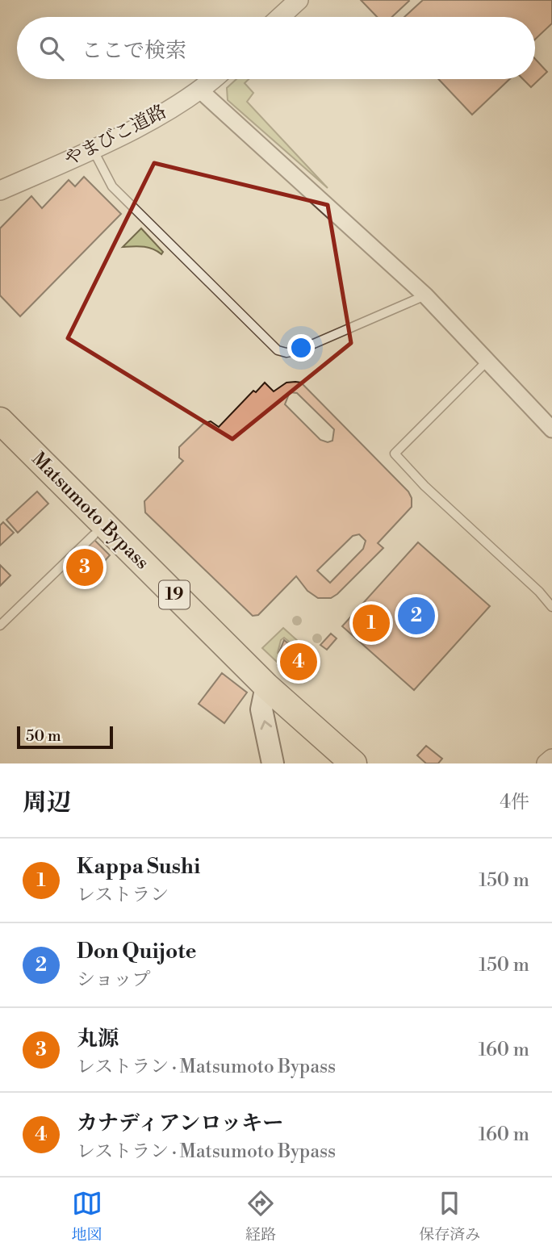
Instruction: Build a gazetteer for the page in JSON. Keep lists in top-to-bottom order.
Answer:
{
  "streets": {
    "highway": ["Matsumoto Bypass", "19"],
    "street": ["やまびこ道路"]
  },
  "scale_bar": "50 m",
  "page": {
    "search": "ここで検索",
    "pins": [
      "3",
      "2",
      "1",
      "4"
    ],
    "scale": "50 m",
    "heading": ["周辺", "4件"],
    "list": [
      {
        "mark": "1",
        "name": "Kappa Sushi",
        "note": "レストラン",
        "value": "150 m"
      },
      {
        "mark": "2",
        "name": "Don Quijote",
        "note": "ショップ",
        "value": "150 m"
      },
      {
        "mark": "3",
        "name": "丸源",
        "note": "レストラン · Matsumoto Bypass",
        "value": "160 m"
      },
      {
        "mark": "4",
        "name": "カナディアンロッキー",
        "note": "レストラン · Matsumoto Bypass",
        "value": "160 m"
      }
    ],
    "nav": ["地図", "経路", "保存済み"]
  }
}
